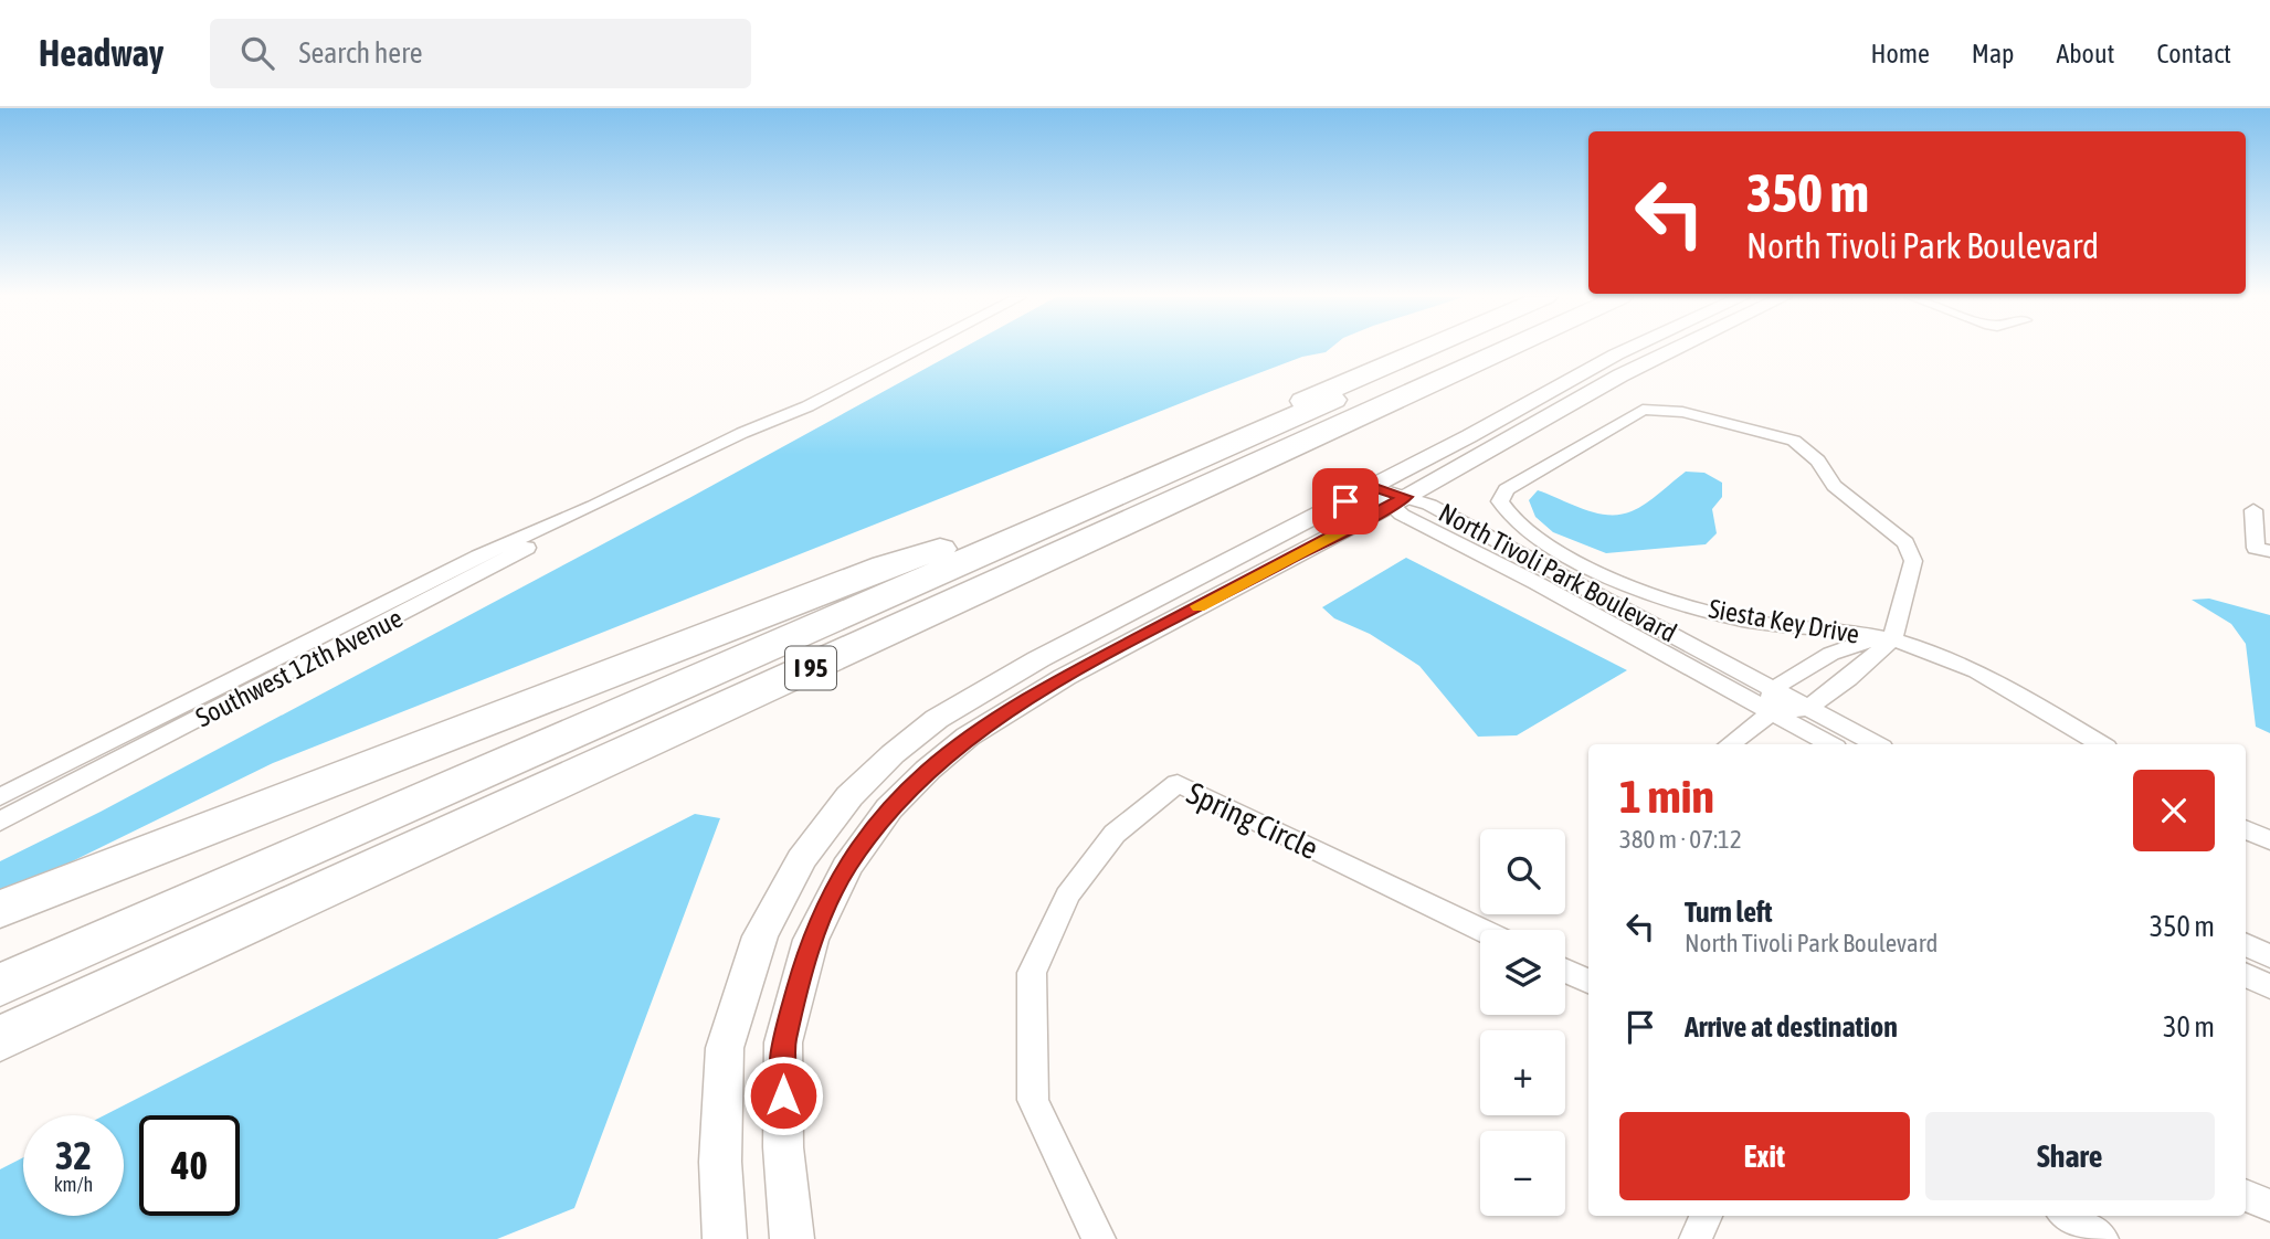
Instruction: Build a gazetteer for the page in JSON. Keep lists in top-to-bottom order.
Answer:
{
  "streets": {
    "highway": ["I 95"],
    "street": [
      "North Tivoli Park Boulevard",
      "Siesta Key Drive",
      "Southwest 12th Avenue",
      "Spring Circle"
    ]
  },
  "page": {
    "header": "Headway",
    "search": "Search here",
    "nav": [
      "Home",
      "Map",
      "About",
      "Contact"
    ],
    "turn": ["350 m", "North Tivoli Park Boulevard"],
    "heading": ["1 min", "380 m · 07:12"],
    "map_buttons": ["+", "−"],
    "list": [
      {
        "name": "Turn left",
        "note": "North Tivoli Park Boulevard",
        "value": "350 m"
      },
      {
        "name": "Arrive at destination",
        "value": "30 m"
      }
    ],
    "buttons": ["Exit", "Share"],
    "speed": "32 km/h",
    "limit": "40"
  }
}
